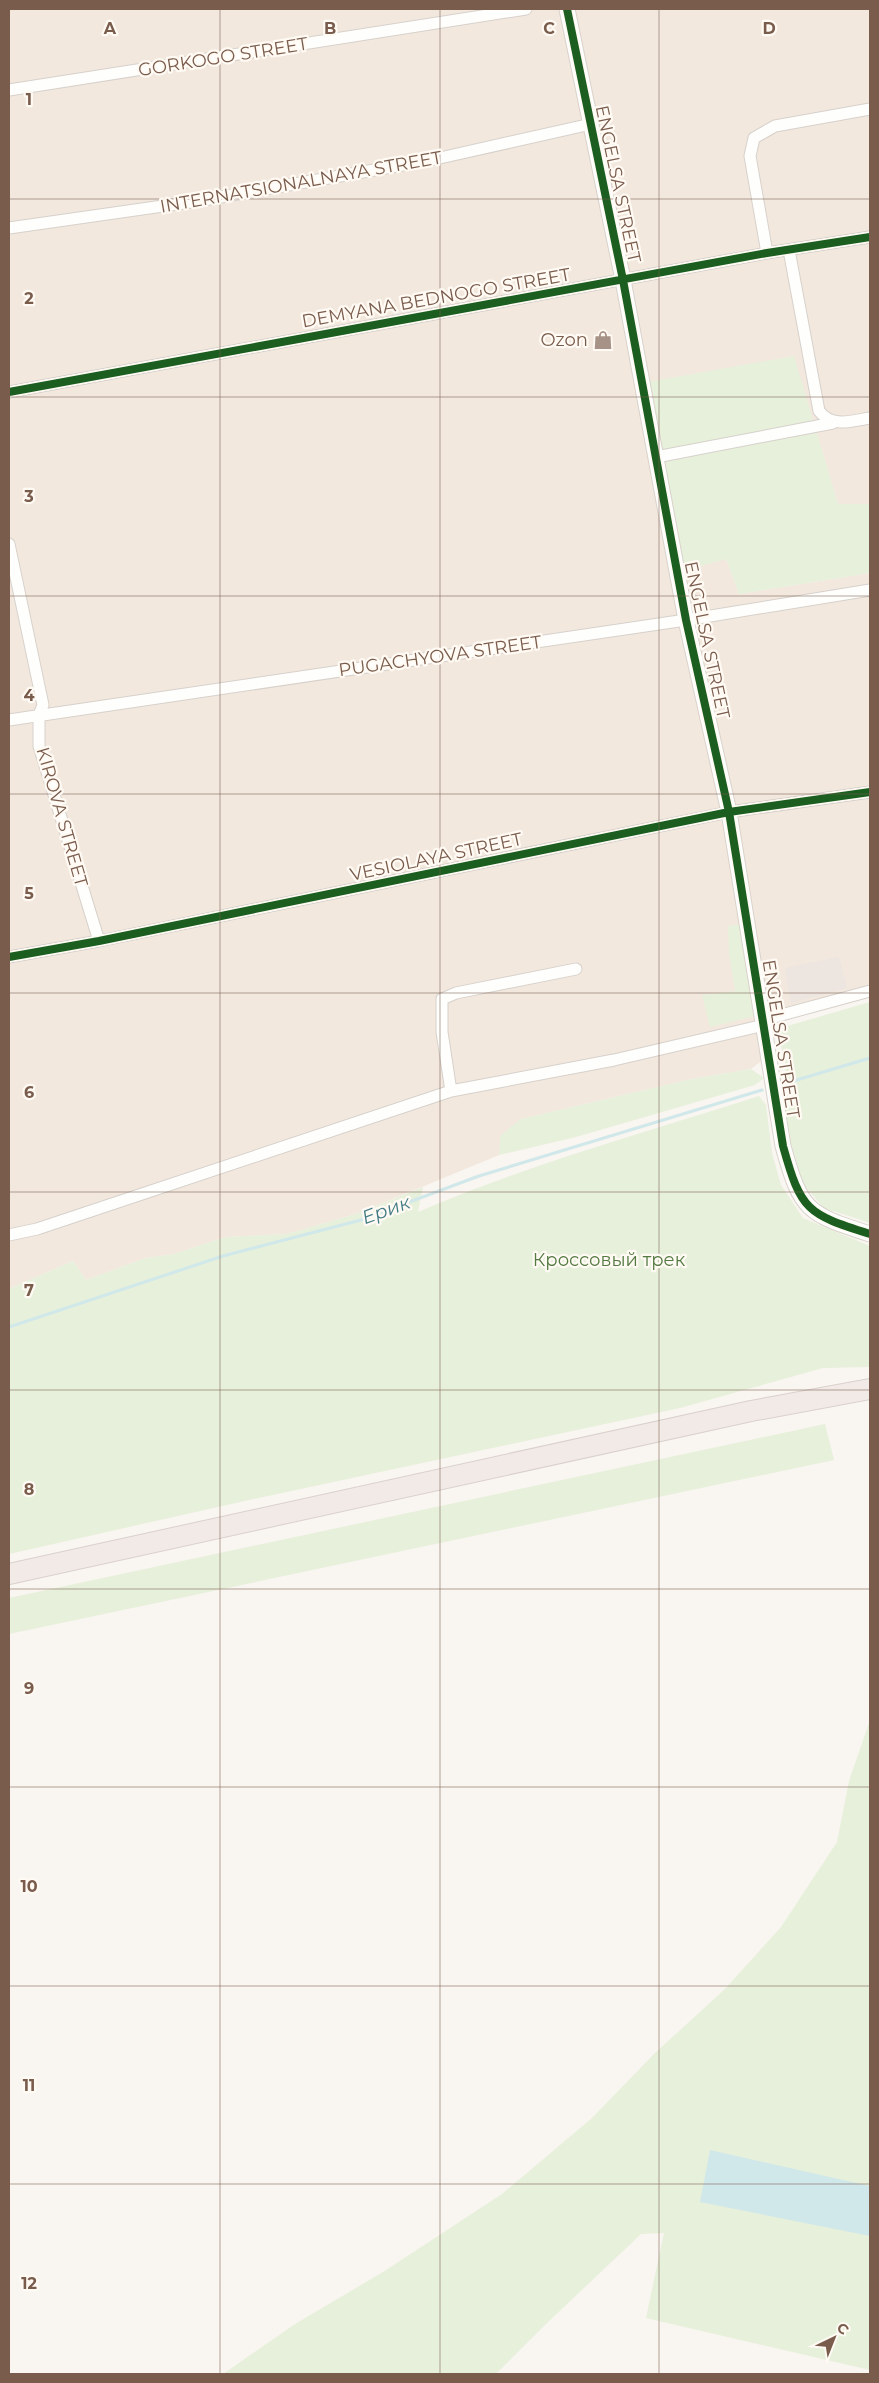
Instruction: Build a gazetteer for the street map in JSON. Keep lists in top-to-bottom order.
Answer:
{
  "streets": {
    "street": [
      "GORKOGO STREET",
      "INTERNATSIONALNAYA STREET",
      "ENGELSA STREET",
      "DEMYANA BEDNOGO STREET",
      "PUGACHYOVA STREET",
      "KIROVA STREET",
      "VESIOLAYA STREET"
    ]
  },
  "crossings": [
    ["INTERNATSIONALNAYA STREET", "ENGELSA STREET"],
    ["ENGELSA STREET", "DEMYANA BEDNOGO STREET"],
    ["ENGELSA STREET", "PUGACHYOVA STREET"],
    ["ENGELSA STREET", "VESIOLAYA STREET"],
    ["PUGACHYOVA STREET", "KIROVA STREET"],
    ["KIROVA STREET", "VESIOLAYA STREET"]
  ],
  "water": ["Ерик"],
  "parks": ["Кроссовый трек"],
  "places": {
    "shop": ["Ozon"]
  },
  "north": "top right",
  "grid": {
    "columns": [
      "A",
      "B",
      "C",
      "D"
    ],
    "rows": [
      "1",
      "2",
      "3",
      "4",
      "5",
      "6",
      "7",
      "8",
      "9",
      "10",
      "11",
      "12"
    ]
  }
}
